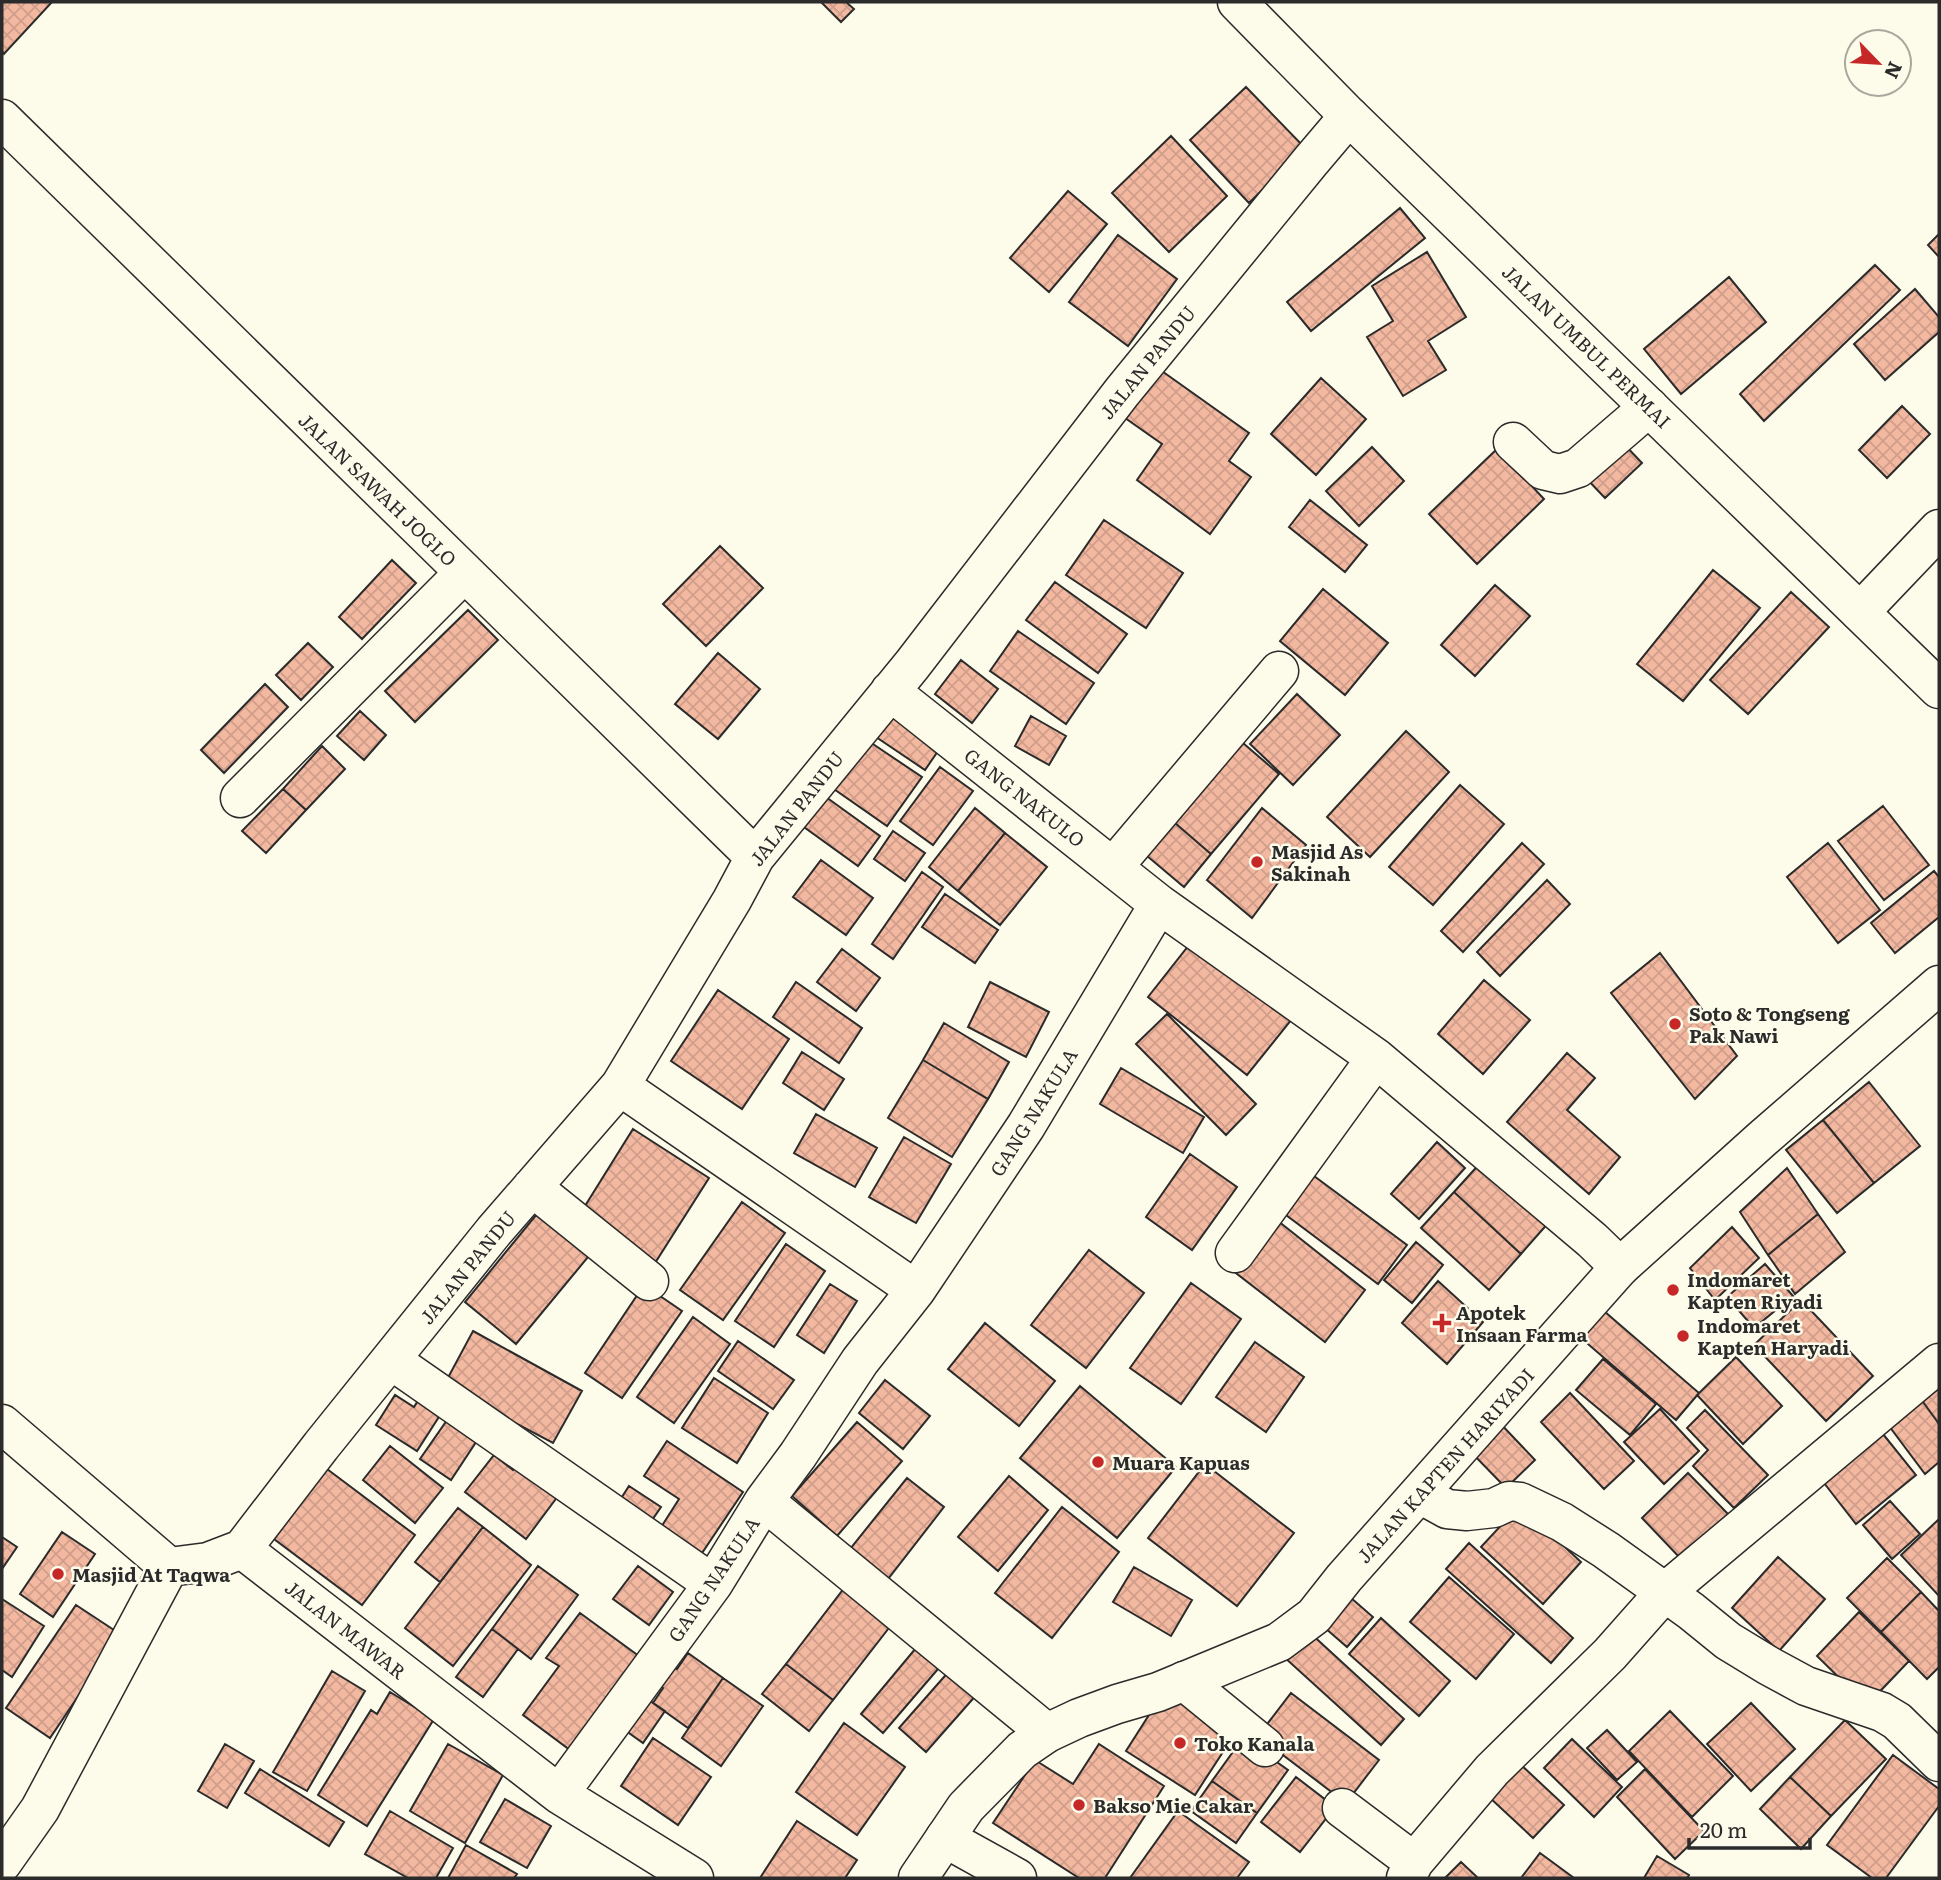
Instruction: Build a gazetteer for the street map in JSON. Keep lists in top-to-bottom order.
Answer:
{
  "streets": {
    "street": [
      "JALAN UMBUL PERMAI",
      "JALAN PANDU",
      "JALAN SAWAH JOGLO",
      "GANG NAKULO",
      "GANG NAKULA",
      "JALAN KAPTEN HARIYADI",
      "JALAN MAWAR"
    ]
  },
  "crossings": [
    ["JALAN UMBUL PERMAI", "JALAN PANDU"],
    ["JALAN PANDU", "JALAN SAWAH JOGLO"],
    ["JALAN PANDU", "GANG NAKULO"],
    ["JALAN PANDU", "JALAN MAWAR"],
    ["GANG NAKULO", "GANG NAKULA"],
    ["GANG NAKULA", "JALAN MAWAR"]
  ],
  "places": {
    "other": [
      "Masjid As Sakinah",
      "Soto & Tongseng Pak Nawi",
      "Indomaret Kapten Riyadi",
      "Indomaret Kapten Haryadi",
      "Muara Kapuas",
      "Masjid At Taqwa",
      "Toko Kanala",
      "Bakso Mie Cakar"
    ],
    "health": ["Apotek Insaan Farma"]
  },
  "scale_bar": "20 m",
  "north": "bottom right"
}
